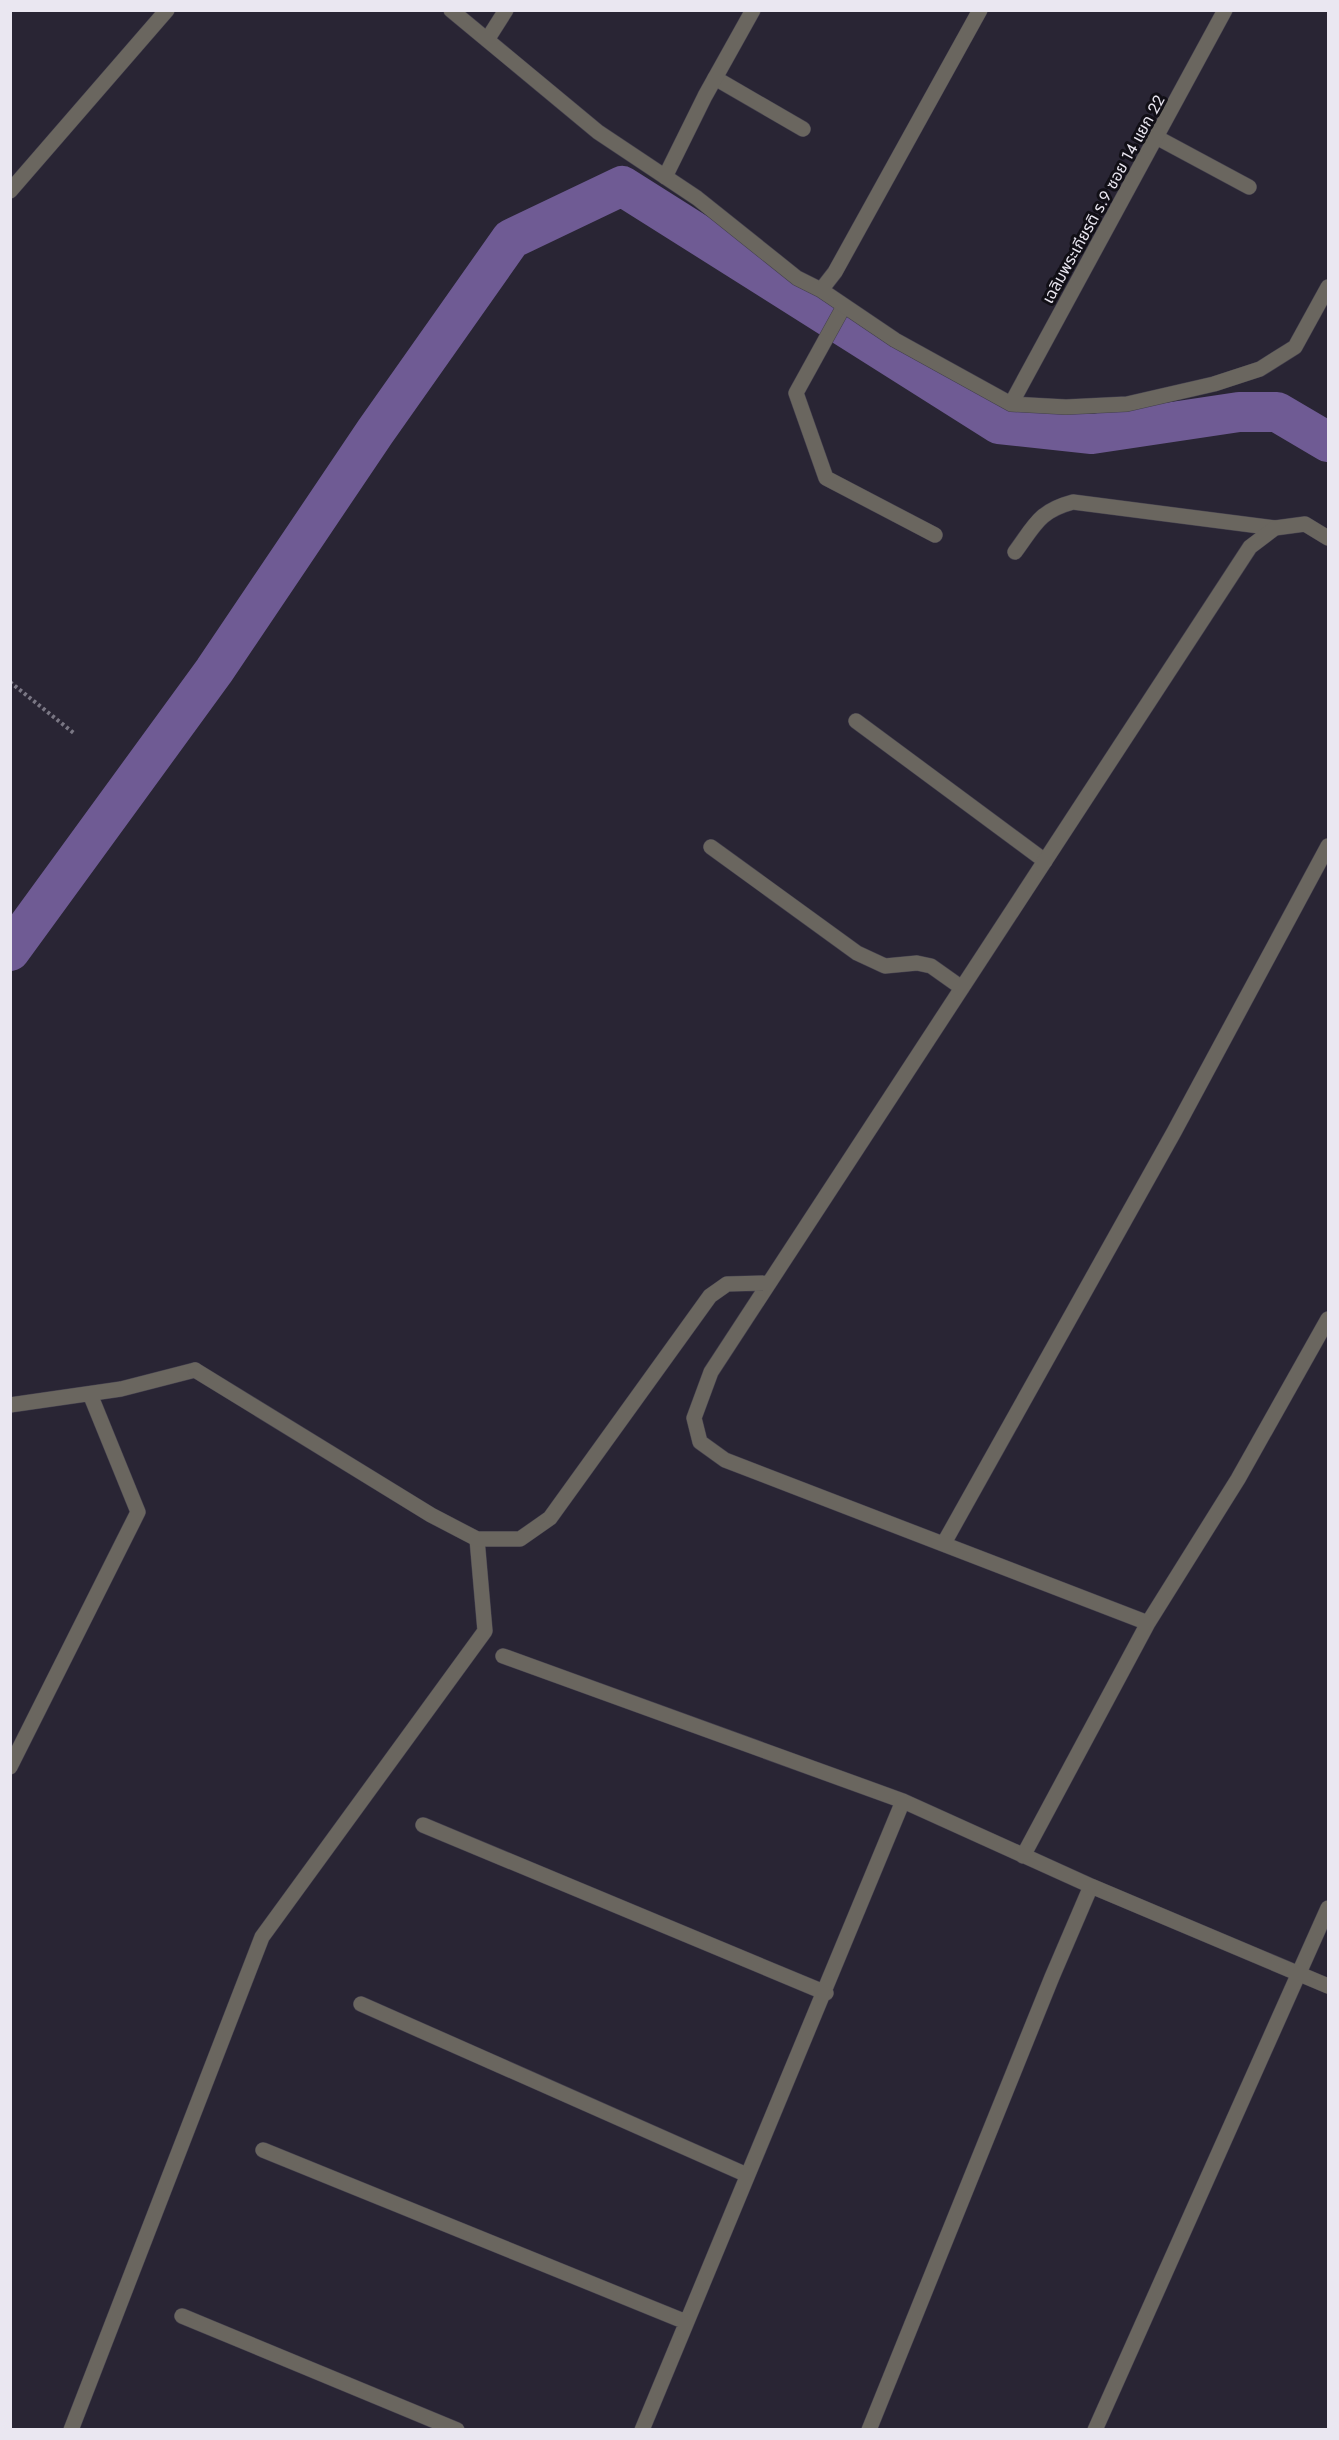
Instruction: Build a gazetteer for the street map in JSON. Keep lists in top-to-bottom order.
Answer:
{
  "streets": {
    "street": ["เฉลิมพระเกียรติ ร.9 ซอย 14 แยก 22"]
  }
}
